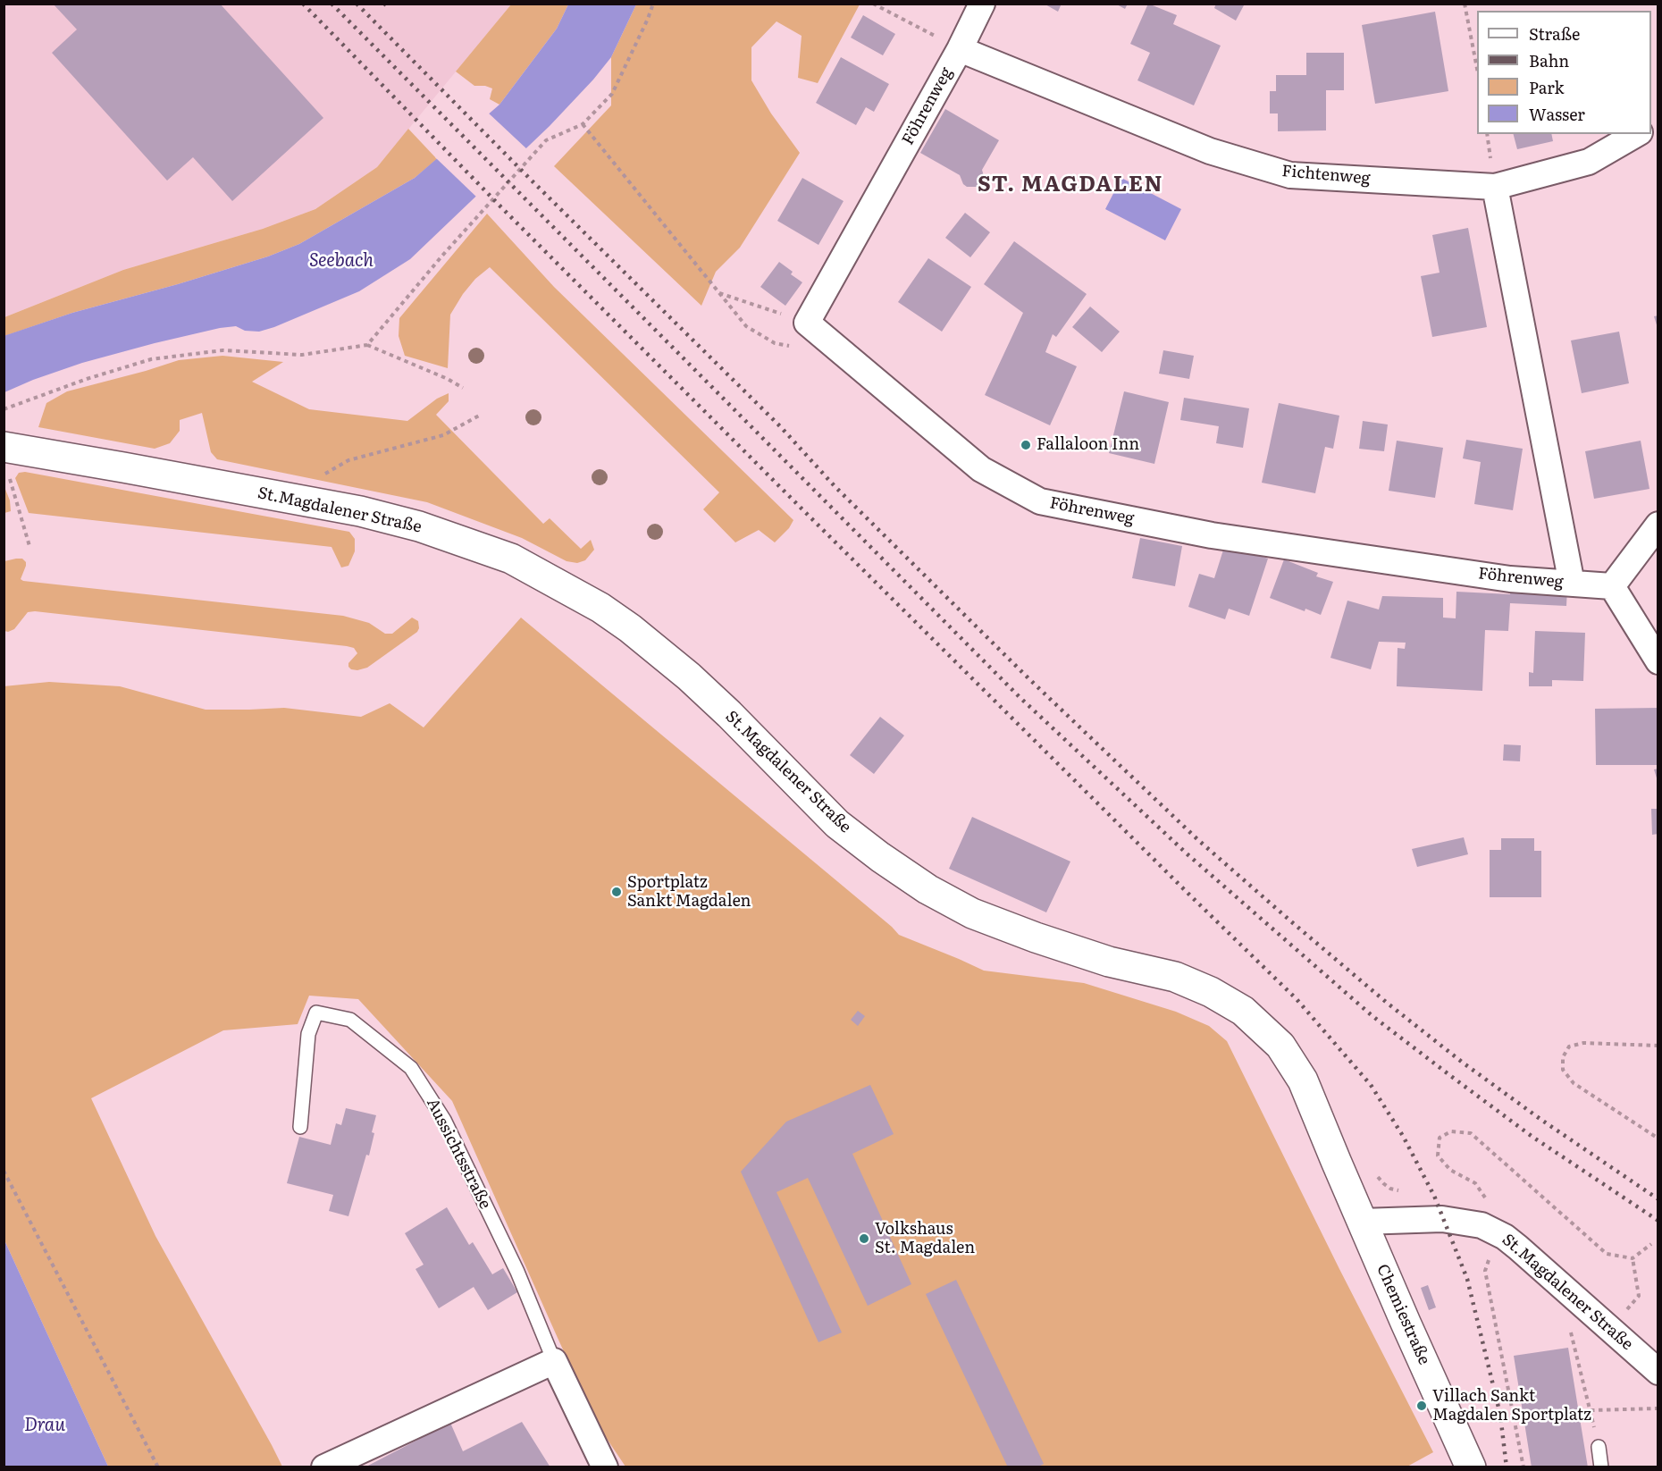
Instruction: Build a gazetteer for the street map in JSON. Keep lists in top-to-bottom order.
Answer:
{
  "streets": {
    "street": [
      "Föhrenweg",
      "Fichtenweg",
      "St.Magdalener Straße",
      "Aussichtsstraße",
      "Chemiestraße"
    ]
  },
  "crossings": [
    ["Föhrenweg", "Fichtenweg"],
    ["St.Magdalener Straße", "Chemiestraße"]
  ],
  "districts": ["ST. MAGDALEN"],
  "water": ["Seebach", "Drau"],
  "places": [
    "Fallaloon Inn",
    "Sportplatz Sankt Magdalen",
    "Volkshaus St. Magdalen",
    "Villach Sankt Magdalen Sportplatz"
  ],
  "legend": [
    "Straße",
    "Bahn",
    "Park",
    "Wasser"
  ]
}
